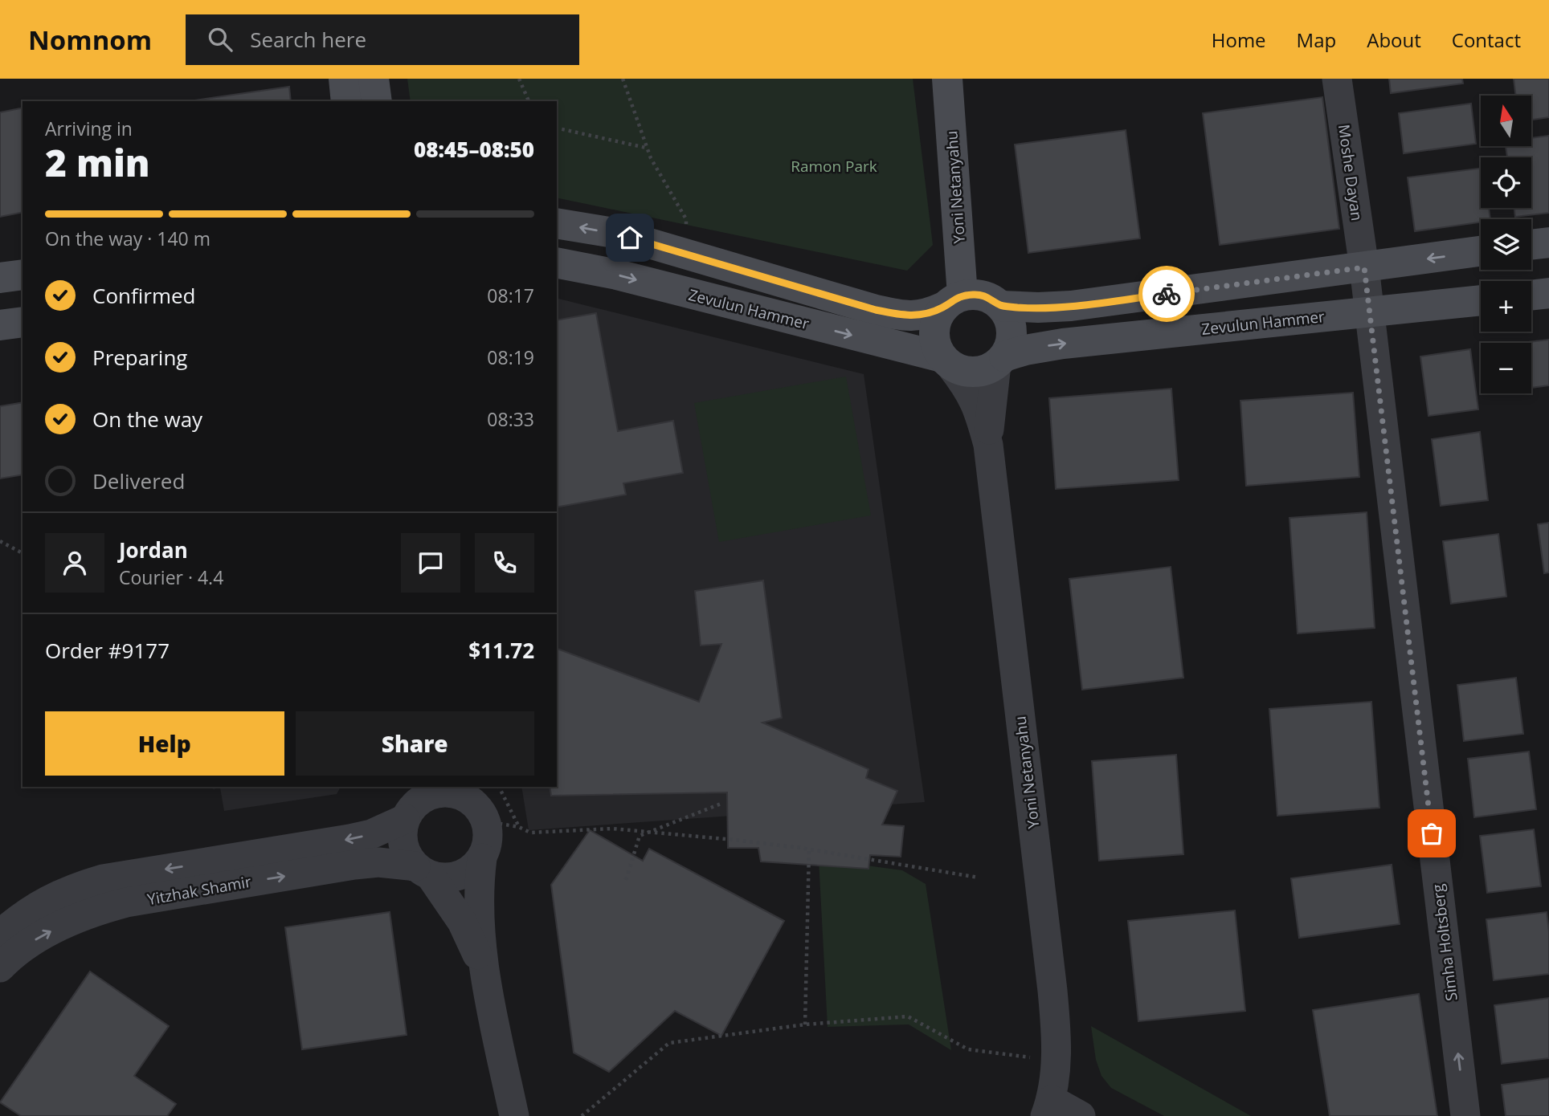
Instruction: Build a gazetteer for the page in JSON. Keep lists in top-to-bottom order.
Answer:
{
  "streets": {
    "street": [
      "Moshe Dayan",
      "Yoni Netanyahu",
      "Zevulun Hammer",
      "Yitzhak Shamir",
      "Simha Holtsberg"
    ]
  },
  "crossings": [
    ["Moshe Dayan", "Simha Holtsberg"],
    ["Yoni Netanyahu", "Zevulun Hammer"],
    ["Zevulun Hammer", "Simha Holtsberg"]
  ],
  "one_way": ["Simha Holtsberg"],
  "parks": ["Ramon Park"],
  "north": "top",
  "page": {
    "header": "Nomnom",
    "search": "Search here",
    "nav": [
      "Home",
      "Map",
      "About",
      "Contact"
    ],
    "map_buttons": ["+", "−"],
    "heading": ["2 min", "Arriving in", "08:45–08:50"],
    "panel": [
      "Jordan",
      "Courier · 4.4",
      "Order #9177",
      "$11.72"
    ],
    "bar": "On the way · 140 m",
    "list": [
      ["Confirmed", "08:17"],
      ["Preparing", "08:19"],
      ["On the way", "08:33"],
      "Delivered"
    ],
    "buttons": ["Help", "Share"]
  }
}
